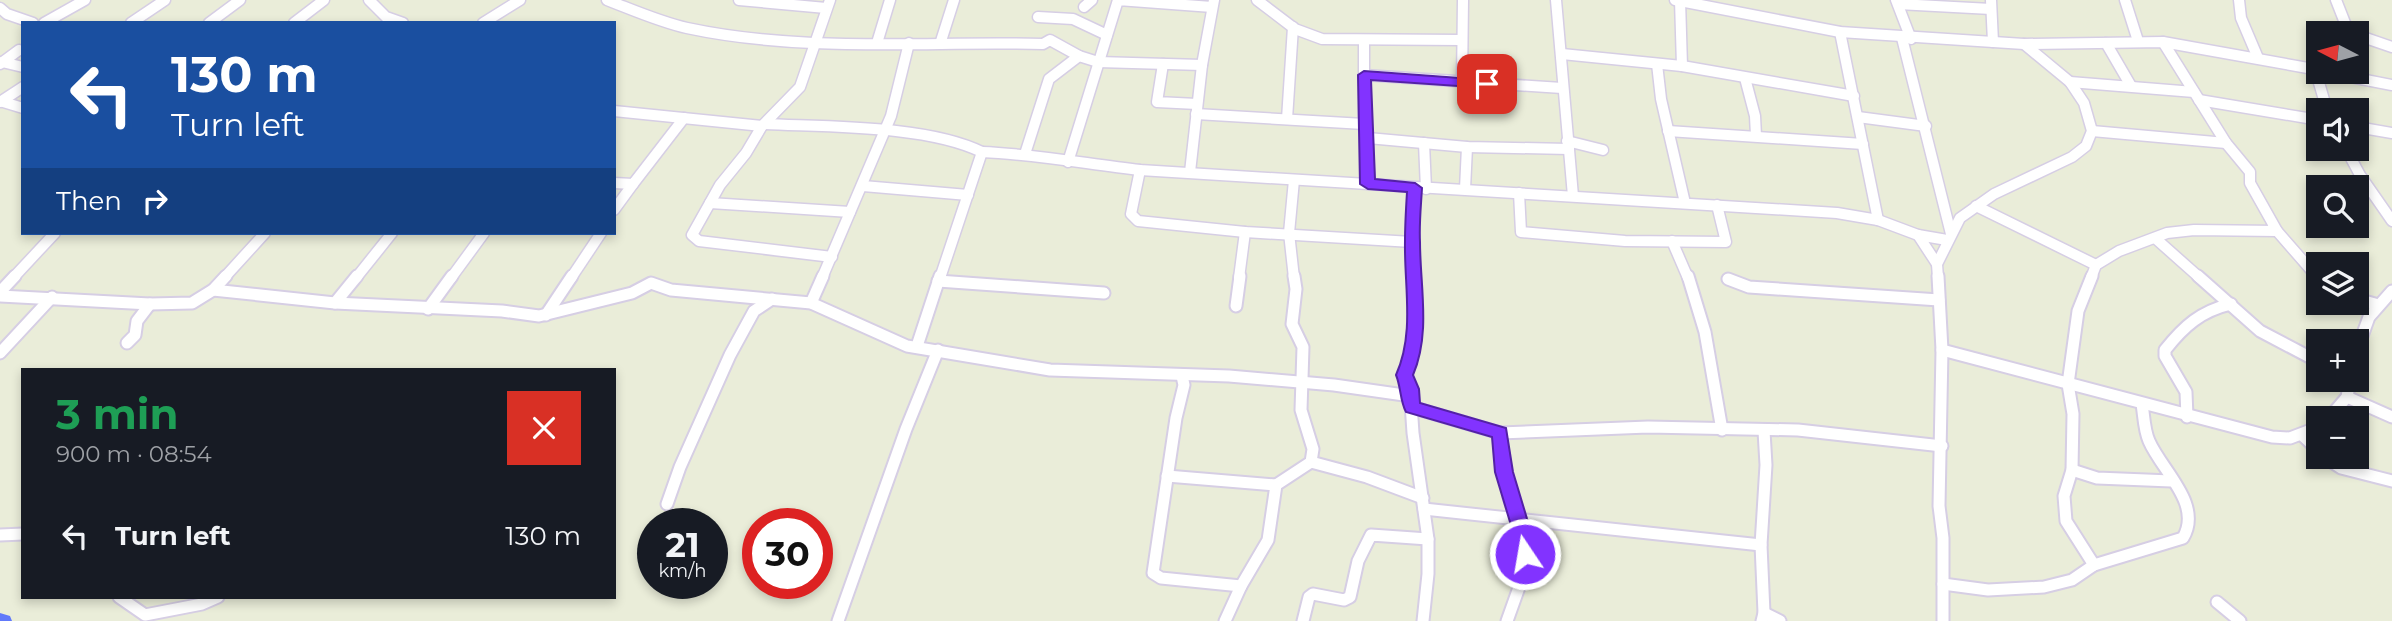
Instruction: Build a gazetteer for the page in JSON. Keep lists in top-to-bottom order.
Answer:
{
  "north": "left",
  "page": {
    "map_buttons": ["+", "−"],
    "turn": ["130 m", "Turn left"],
    "then": "Then",
    "heading": ["3 min", "900 m · 08:54"],
    "list": [
      {
        "name": "Turn left",
        "value": "130 m"
      }
    ],
    "speed": "21 km/h",
    "limit": "30"
  }
}
